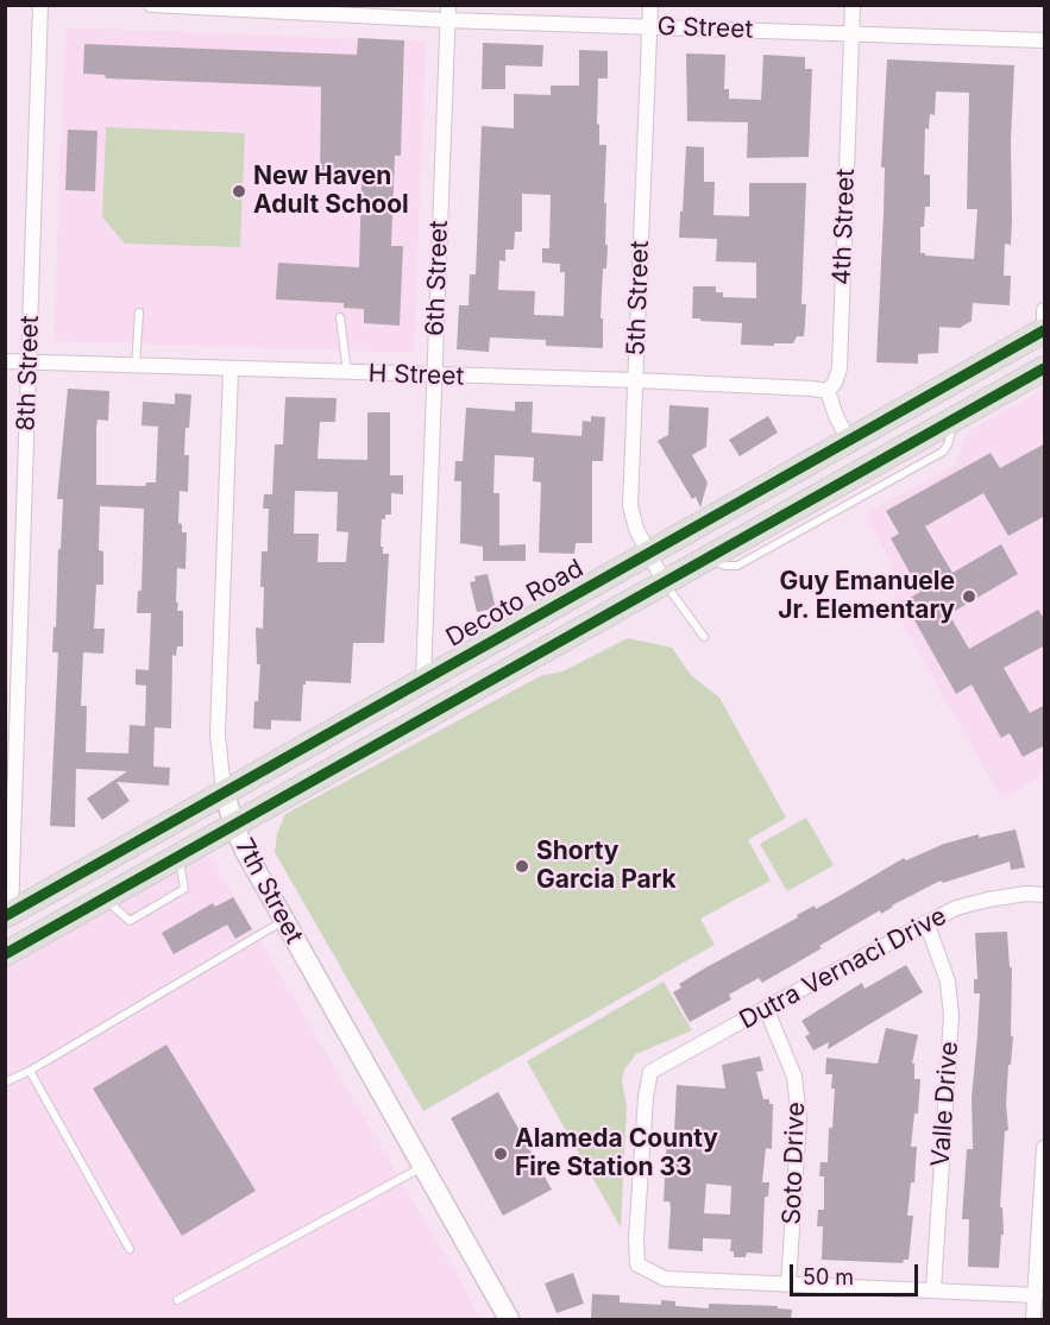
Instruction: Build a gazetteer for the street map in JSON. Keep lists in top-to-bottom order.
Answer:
{
  "streets": {
    "main road": ["Decoto Road"],
    "street": [
      "G Street",
      "4th Street",
      "6th Street",
      "5th Street",
      "8th Street",
      "H Street",
      "7th Street",
      "Dutra Vernaci Drive",
      "Valle Drive",
      "Soto Drive"
    ]
  },
  "crossings": [
    ["G Street", "4th Street"],
    ["G Street", "6th Street"],
    ["G Street", "5th Street"],
    ["4th Street", "H Street"],
    ["6th Street", "H Street"],
    ["6th Street", "Decoto Road"],
    ["5th Street", "H Street"],
    ["5th Street", "Decoto Road"],
    ["8th Street", "H Street"],
    ["8th Street", "Decoto Road"],
    ["H Street", "7th Street"],
    ["Decoto Road", "7th Street"],
    ["Dutra Vernaci Drive", "Valle Drive"],
    ["Dutra Vernaci Drive", "Soto Drive"]
  ],
  "places": [
    "New Haven Adult School",
    "Guy Emanuele Jr. Elementary",
    "Shorty Garcia Park",
    "Alameda County Fire Station 33"
  ],
  "scale_bar": "50 m"
}
